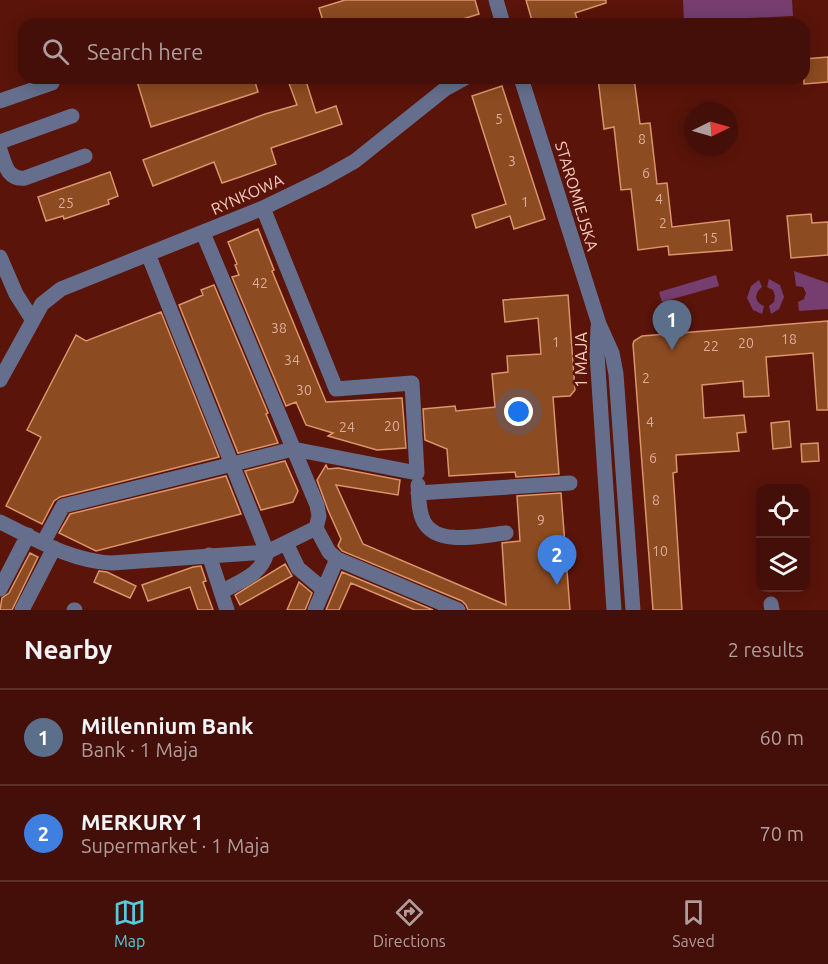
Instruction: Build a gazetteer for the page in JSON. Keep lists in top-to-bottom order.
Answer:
{
  "streets": {
    "street": ["RYNKOWA", "STAROMIEJSKA", "1 MAJA"]
  },
  "crossings": [
    ["STAROMIEJSKA", "1 MAJA"]
  ],
  "house_numbers": [
    "5",
    "8",
    "3",
    "6",
    "4",
    "1",
    "25",
    "2",
    "15",
    "42",
    "38",
    "18",
    "1",
    "20",
    "22",
    "34",
    "2",
    "30",
    "4",
    "20",
    "24",
    "6",
    "8",
    "9",
    "10"
  ],
  "north": "right",
  "page": {
    "search": "Search here",
    "pins": ["1", "2"],
    "heading": ["Nearby", "2 results"],
    "list": [
      {
        "mark": "1",
        "name": "Millennium Bank",
        "note": "Bank · 1 Maja",
        "value": "60 m"
      },
      {
        "mark": "2",
        "name": "MERKURY 1",
        "note": "Supermarket · 1 Maja",
        "value": "70 m"
      }
    ],
    "nav": ["Map", "Directions", "Saved"]
  }
}
